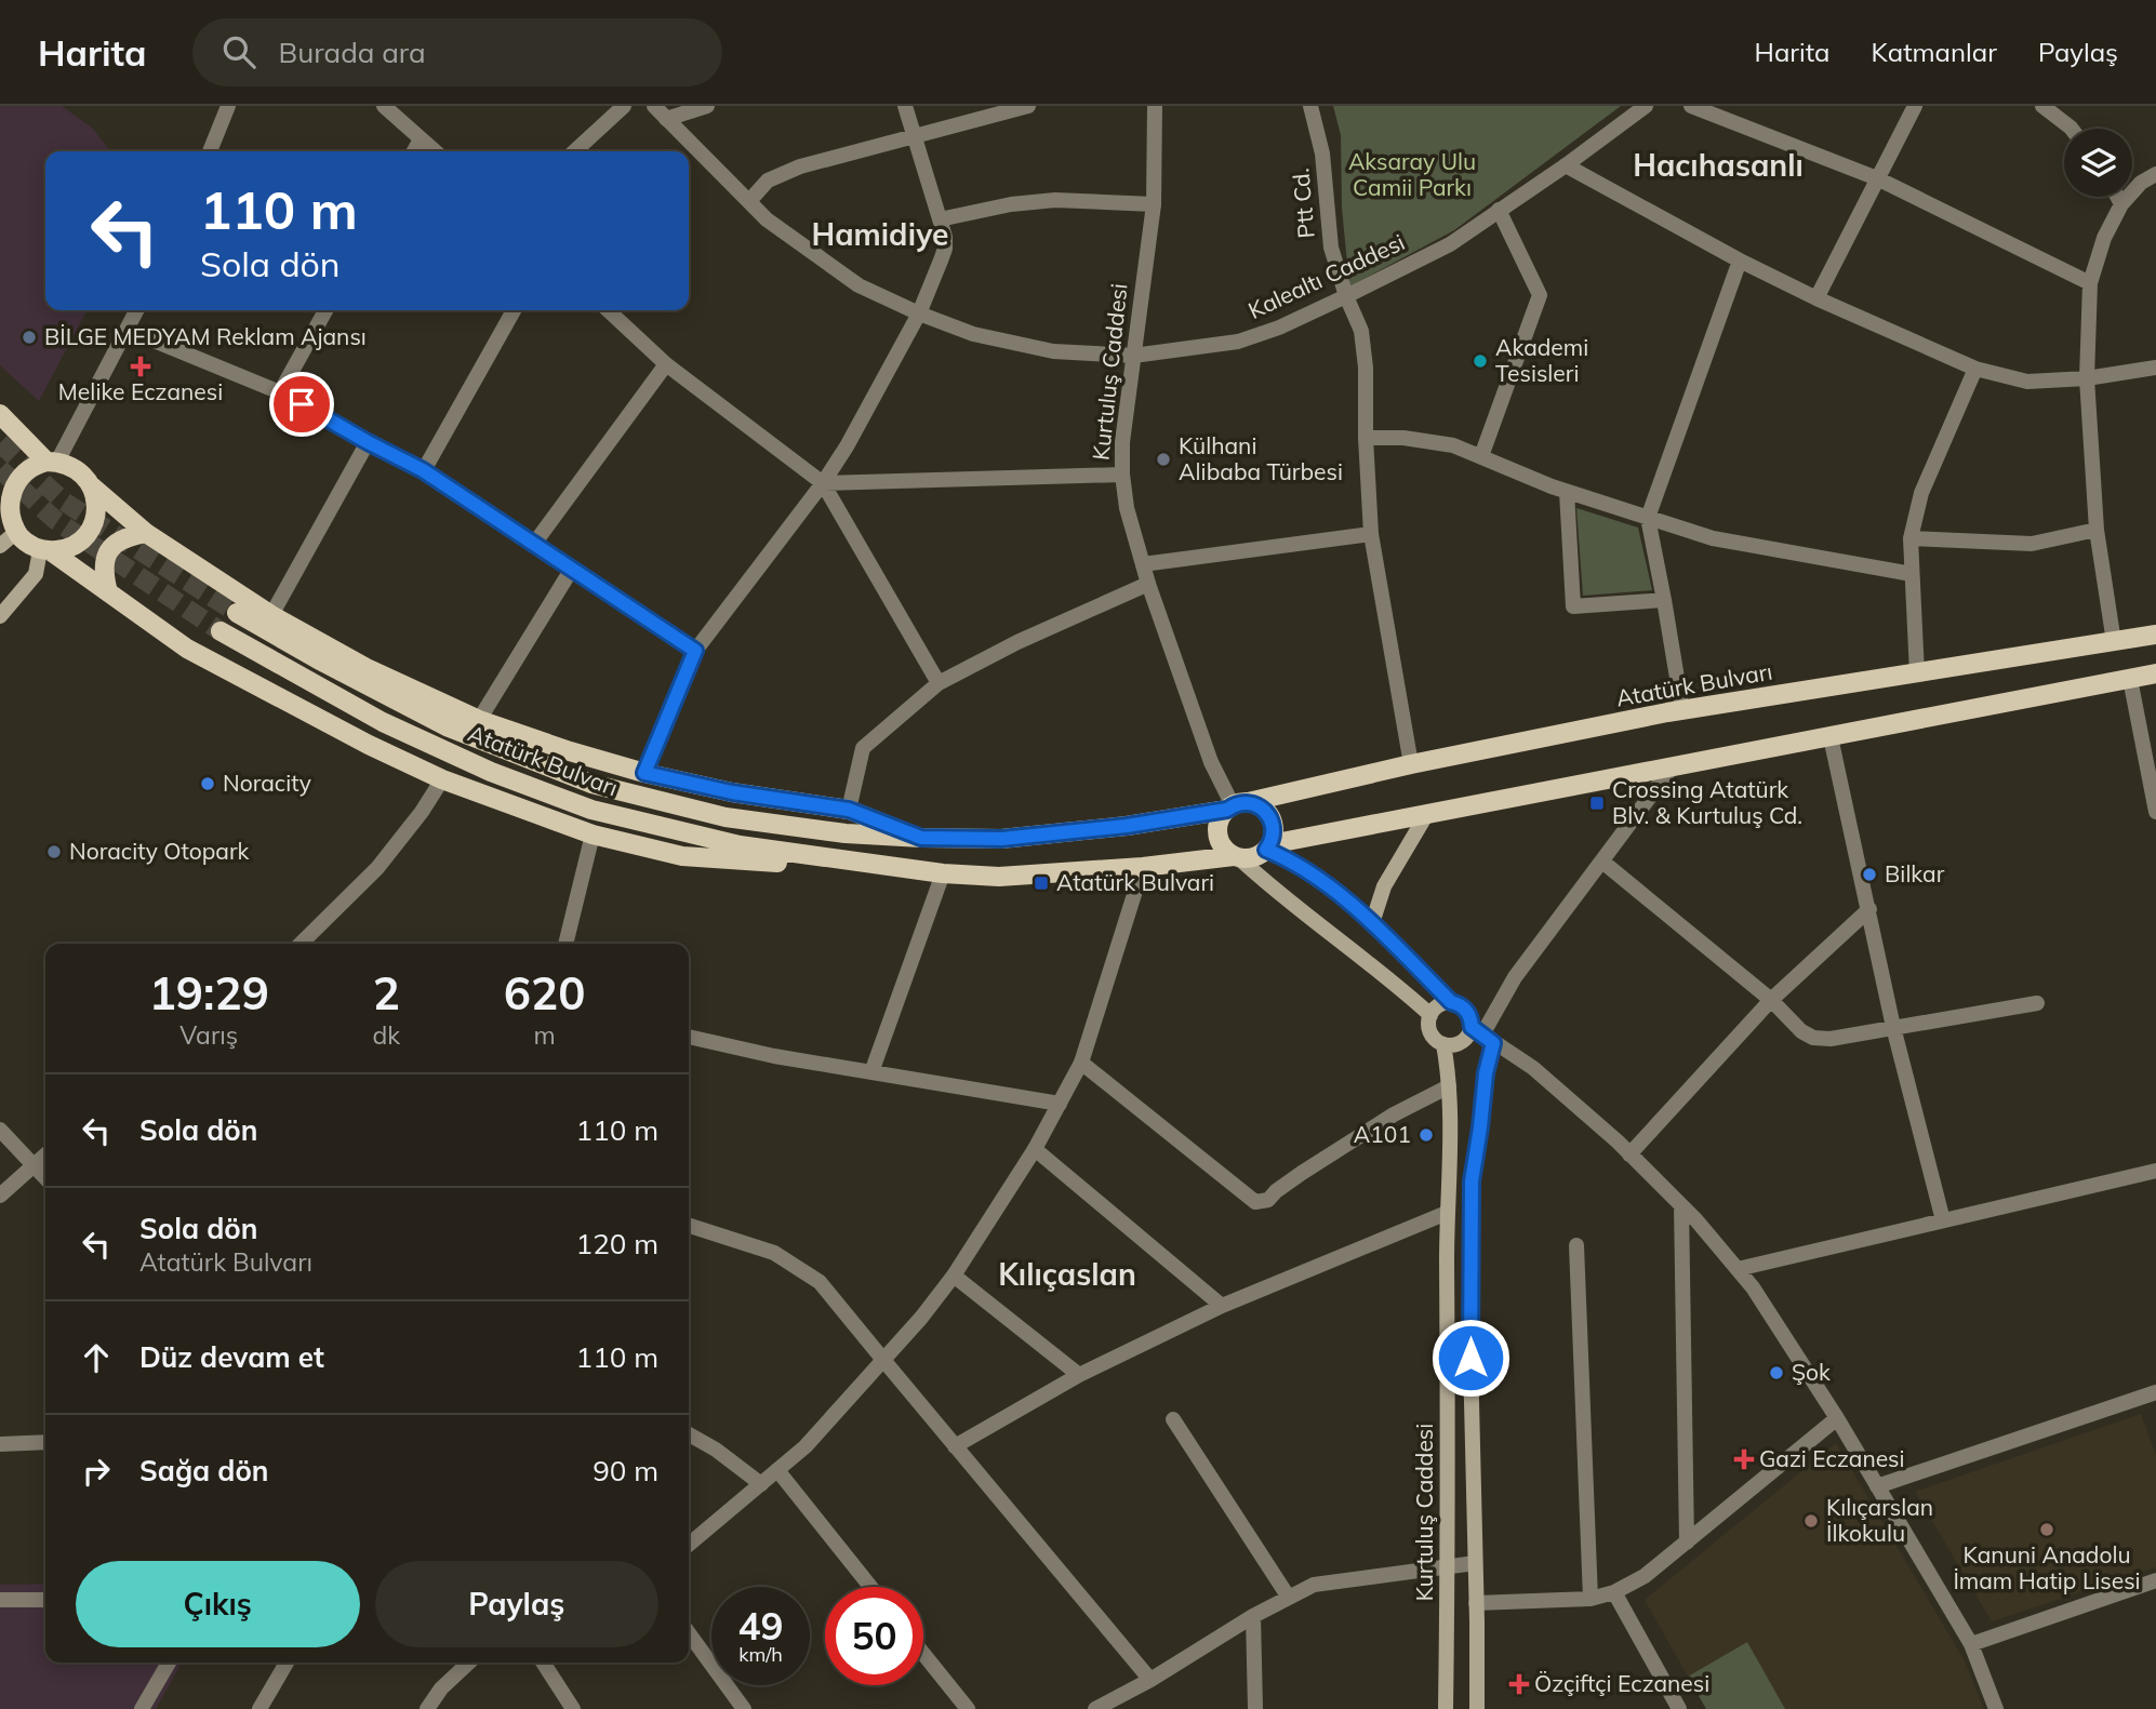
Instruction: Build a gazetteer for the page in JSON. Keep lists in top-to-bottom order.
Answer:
{
  "streets": {
    "main road": ["Kurtuluş Caddesi", "Atatürk Bulvarı"],
    "street": ["Ptt Cd.", "Kalealtı Caddesi"]
  },
  "crossings": [
    ["Ptt Cd.", "Kalealtı Caddesi"],
    ["Ptt Cd.", "Atatürk Bulvarı"],
    ["Kalealtı Caddesi", "Kurtuluş Caddesi"],
    ["Kurtuluş Caddesi", "Atatürk Bulvarı"]
  ],
  "districts": ["Hacıhasanlı", "Hamidiye", "Kılıçaslan"],
  "parks": ["Aksaray Ulu Camii Parkı"],
  "places": {
    "other": [
      "BİLGE MEDYAM Reklam Ajansı",
      "Akademi Tesisleri",
      "Külhani Alibaba Türbesi",
      "Noracity",
      "Noracity Otopark",
      "Bilkar",
      "A101",
      "Şok",
      "Kılıçarslan İlkokulu",
      "Kanuni Anadolu İmam Hatip Lisesi"
    ],
    "health": ["Melike Eczanesi", "Gazi Eczanesi", "Özçiftçi Eczanesi"],
    "transit": ["Crossing Atatürk Blv. & Kurtuluş Cd.", "Atatürk Bulvari"]
  },
  "page": {
    "header": "Harita",
    "search": "Burada ara",
    "nav": ["Harita", "Katmanlar", "Paylaş"],
    "turn": ["110 m", "Sola dön"],
    "eta": [
      "19:29",
      "Varış",
      "2",
      "dk",
      "620",
      "m"
    ],
    "list": [
      {
        "name": "Sola dön",
        "value": "110 m"
      },
      {
        "name": "Sola dön",
        "note": "Atatürk Bulvarı",
        "value": "120 m"
      },
      {
        "name": "Düz devam et",
        "value": "110 m"
      },
      {
        "name": "Sağa dön",
        "value": "90 m"
      }
    ],
    "buttons": ["Çıkış", "Paylaş"],
    "speed": "49 km/h",
    "limit": "50"
  }
}
